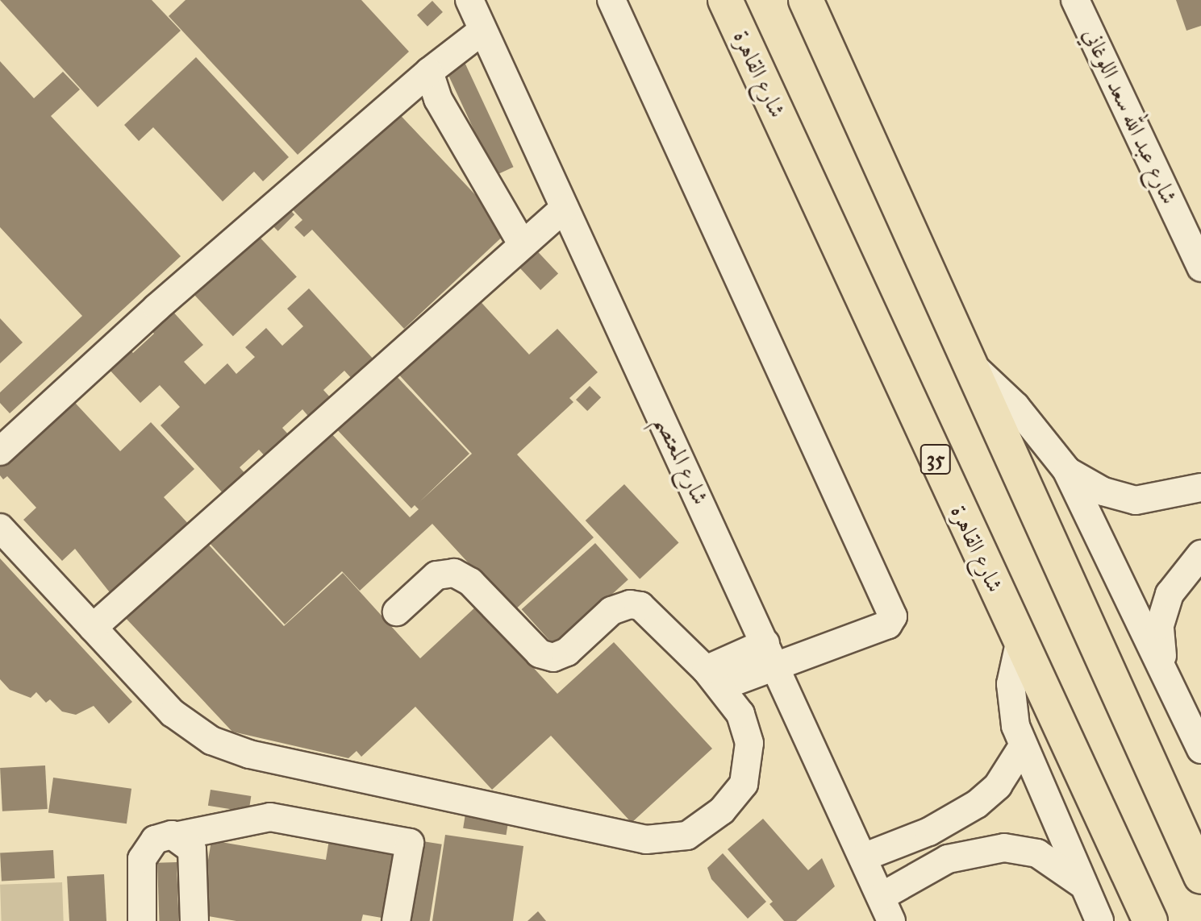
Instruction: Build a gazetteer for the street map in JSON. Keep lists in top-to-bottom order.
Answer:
{
  "streets": {
    "main road": ["شارع القاهرة", "35"],
    "street": ["شارع عبد الله سعد اللوغاني", "شارع المعتصم"]
  }
}
